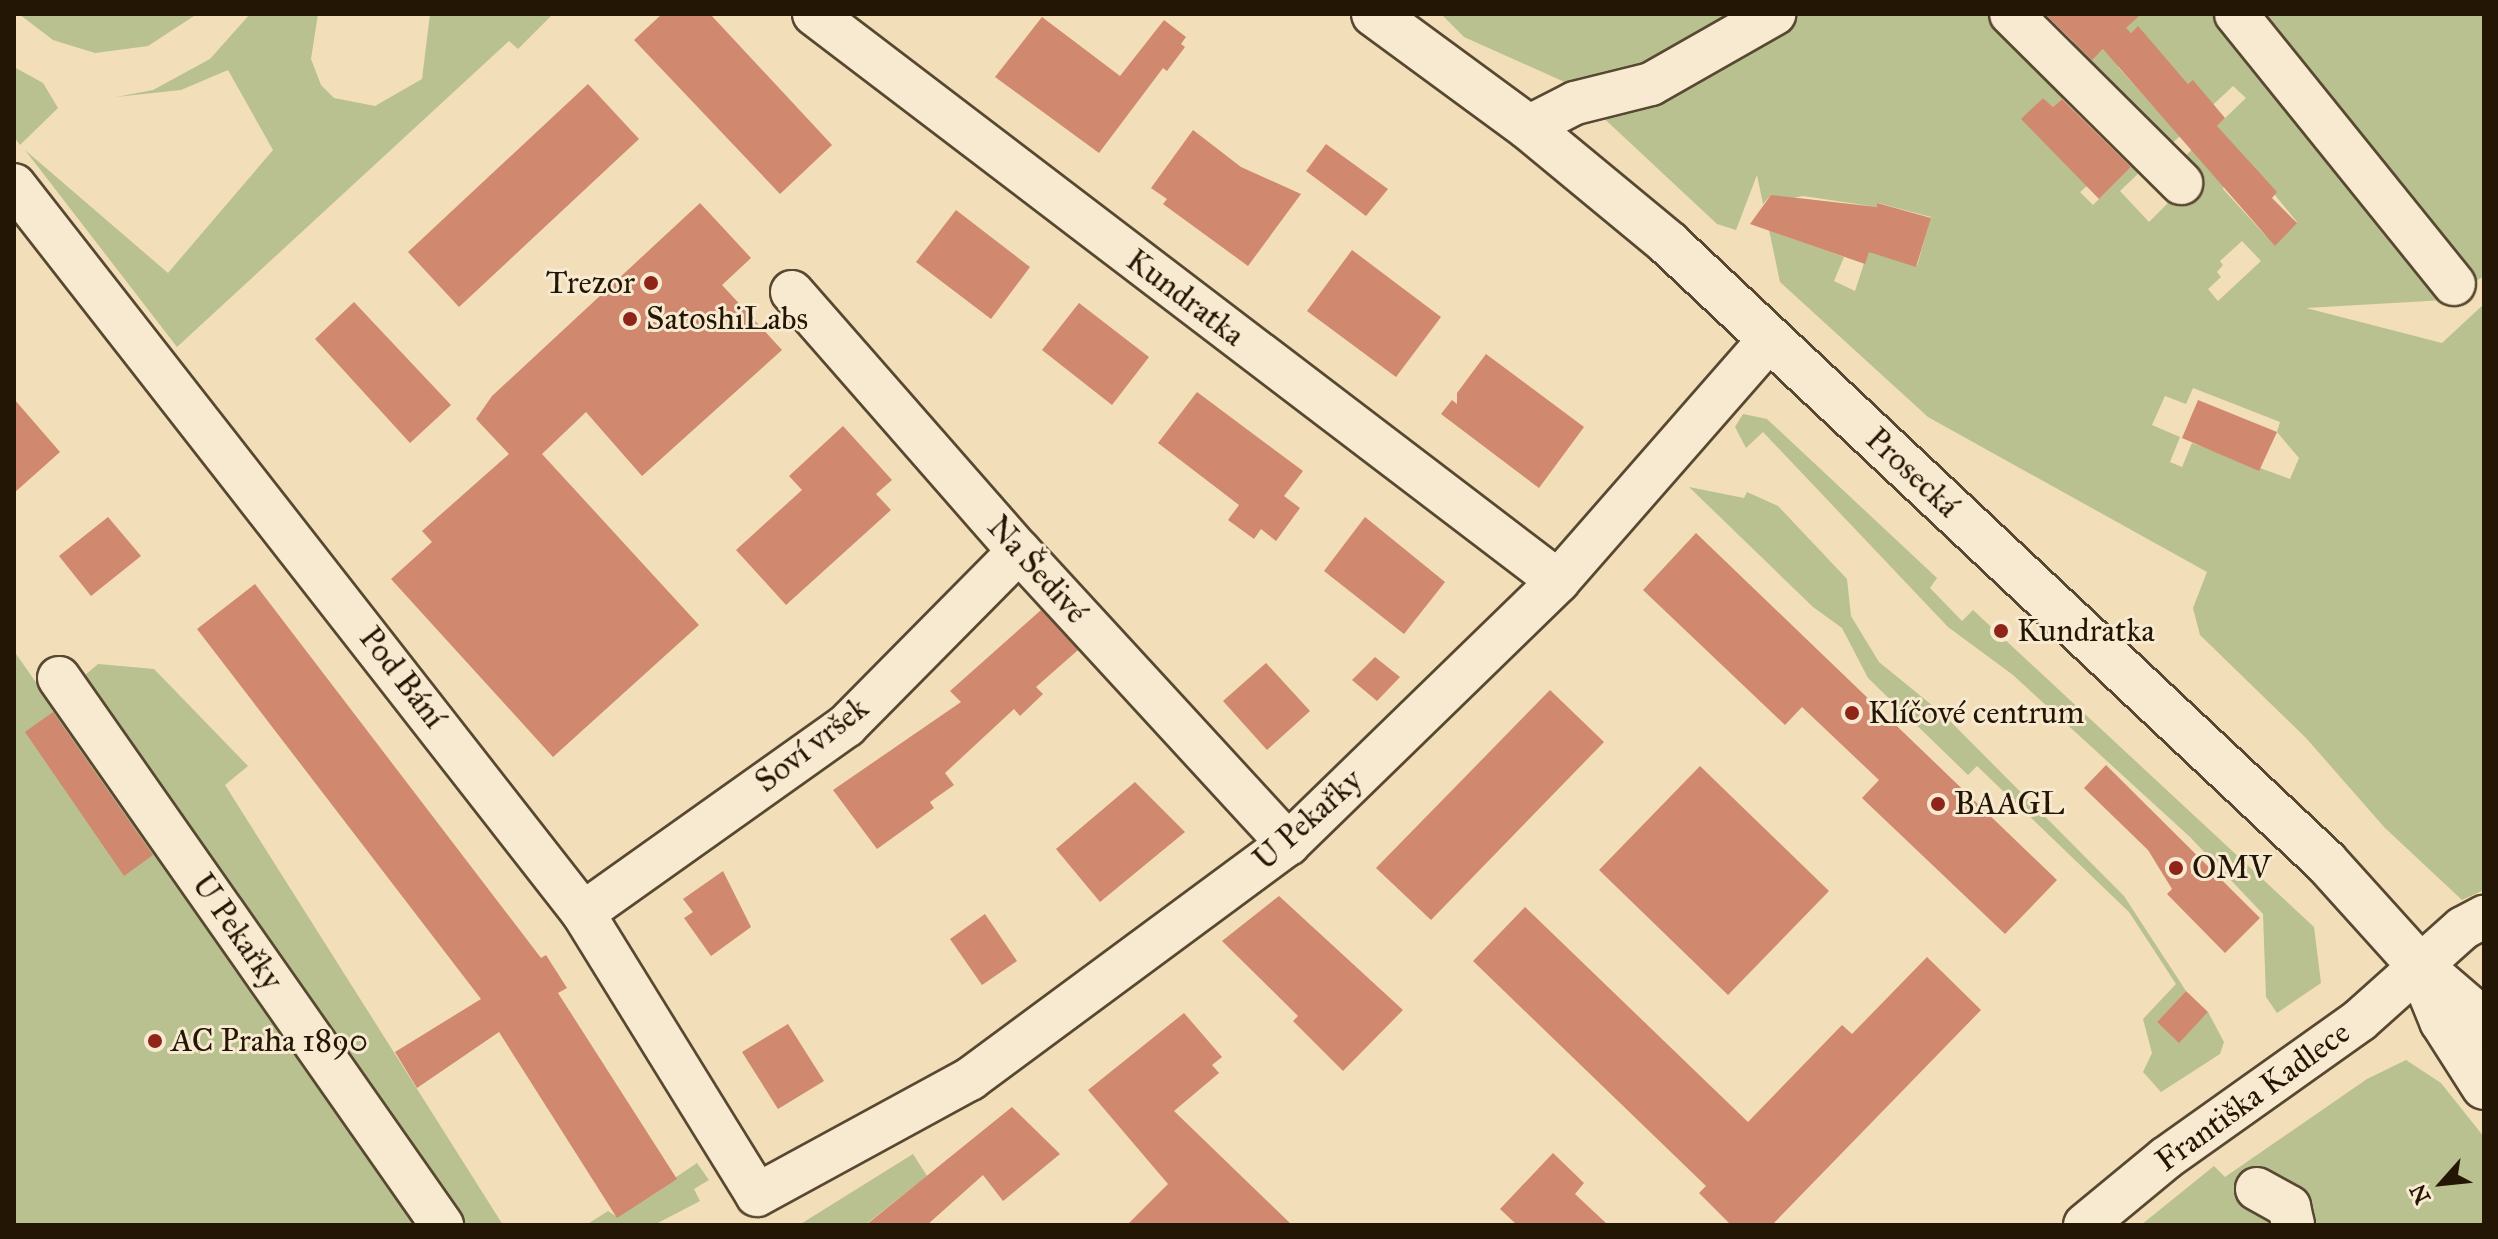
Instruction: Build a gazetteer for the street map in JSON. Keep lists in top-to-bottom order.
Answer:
{
  "streets": {
    "main road": ["Prosecká"],
    "street": [
      "Kundratka",
      "Na Šedivé",
      "Pod Bání",
      "Soví vršek",
      "U Pekařky",
      "Františka Kadlece"
    ]
  },
  "crossings": [
    ["Kundratka", "U Pekařky"],
    ["Prosecká", "U Pekařky"],
    ["Prosecká", "Františka Kadlece"],
    ["Na Šedivé", "Soví vršek"],
    ["Na Šedivé", "U Pekařky"],
    ["Pod Bání", "Soví vršek"],
    ["Pod Bání", "U Pekařky"]
  ],
  "places": [
    "Trezor",
    "SatoshiLabs",
    "Kundratka",
    "Klíčové centrum",
    "BAAGL",
    "OMV",
    "AC Praha 1890"
  ],
  "north": "bottom left"
}
